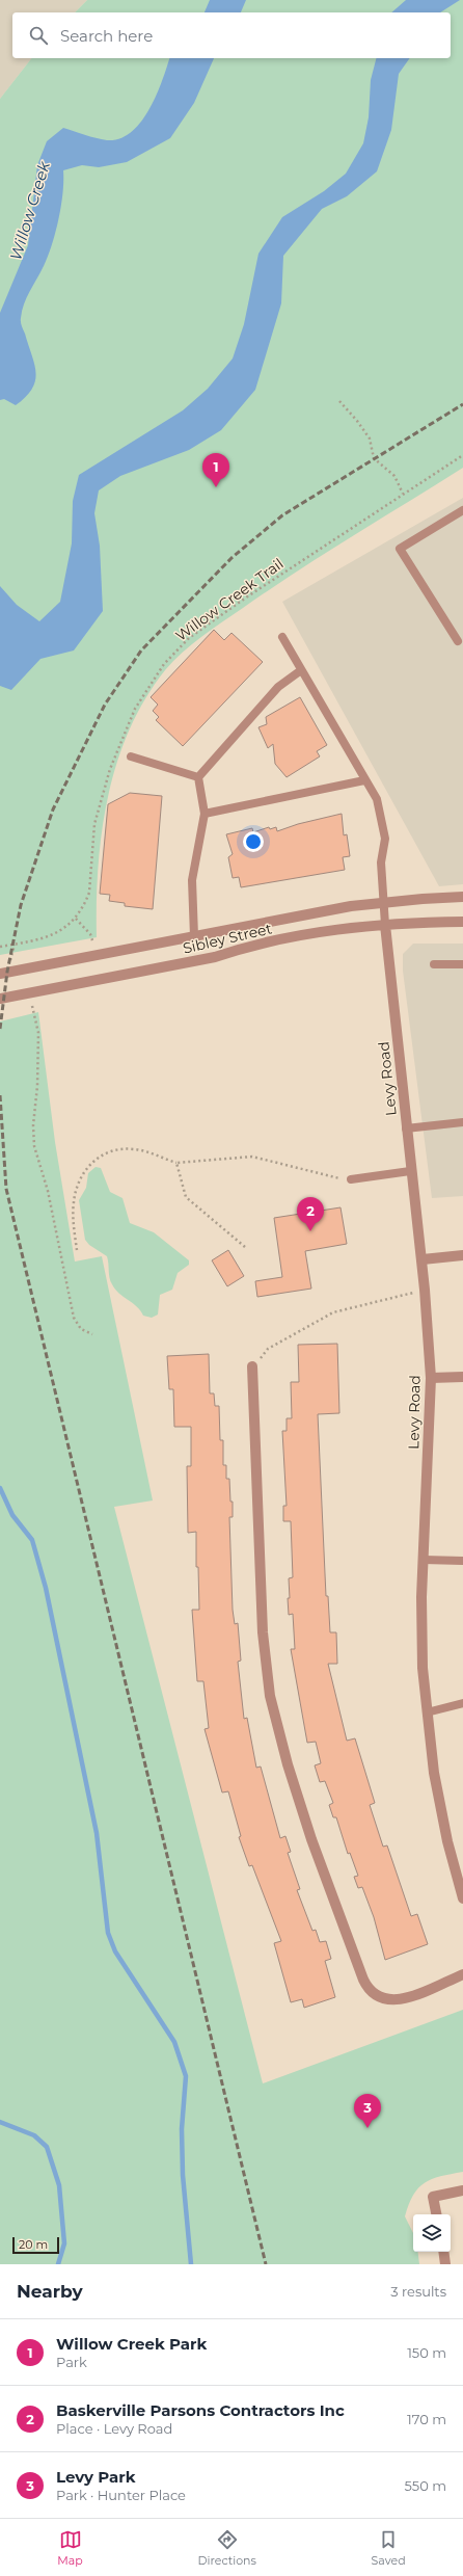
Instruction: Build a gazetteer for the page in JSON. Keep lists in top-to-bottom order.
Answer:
{
  "streets": {
    "street": ["Sibley Street", "Levy Road"],
    "path": ["Willow Creek Trail"]
  },
  "crossings": [
    ["Sibley Street", "Levy Road"]
  ],
  "water": ["Willow Creek"],
  "scale_bar": "20 m",
  "page": {
    "search": "Search here",
    "pins": ["1", "2", "3"],
    "scale": "20 m",
    "heading": ["Nearby", "3 results"],
    "list": [
      {
        "mark": "1",
        "name": "Willow Creek Park",
        "note": "Park",
        "value": "150 m"
      },
      {
        "mark": "2",
        "name": "Baskerville Parsons Contractors Inc",
        "note": "Place · Levy Road",
        "value": "170 m"
      },
      {
        "mark": "3",
        "name": "Levy Park",
        "note": "Park · Hunter Place",
        "value": "550 m"
      }
    ],
    "nav": ["Map", "Directions", "Saved"]
  }
}
